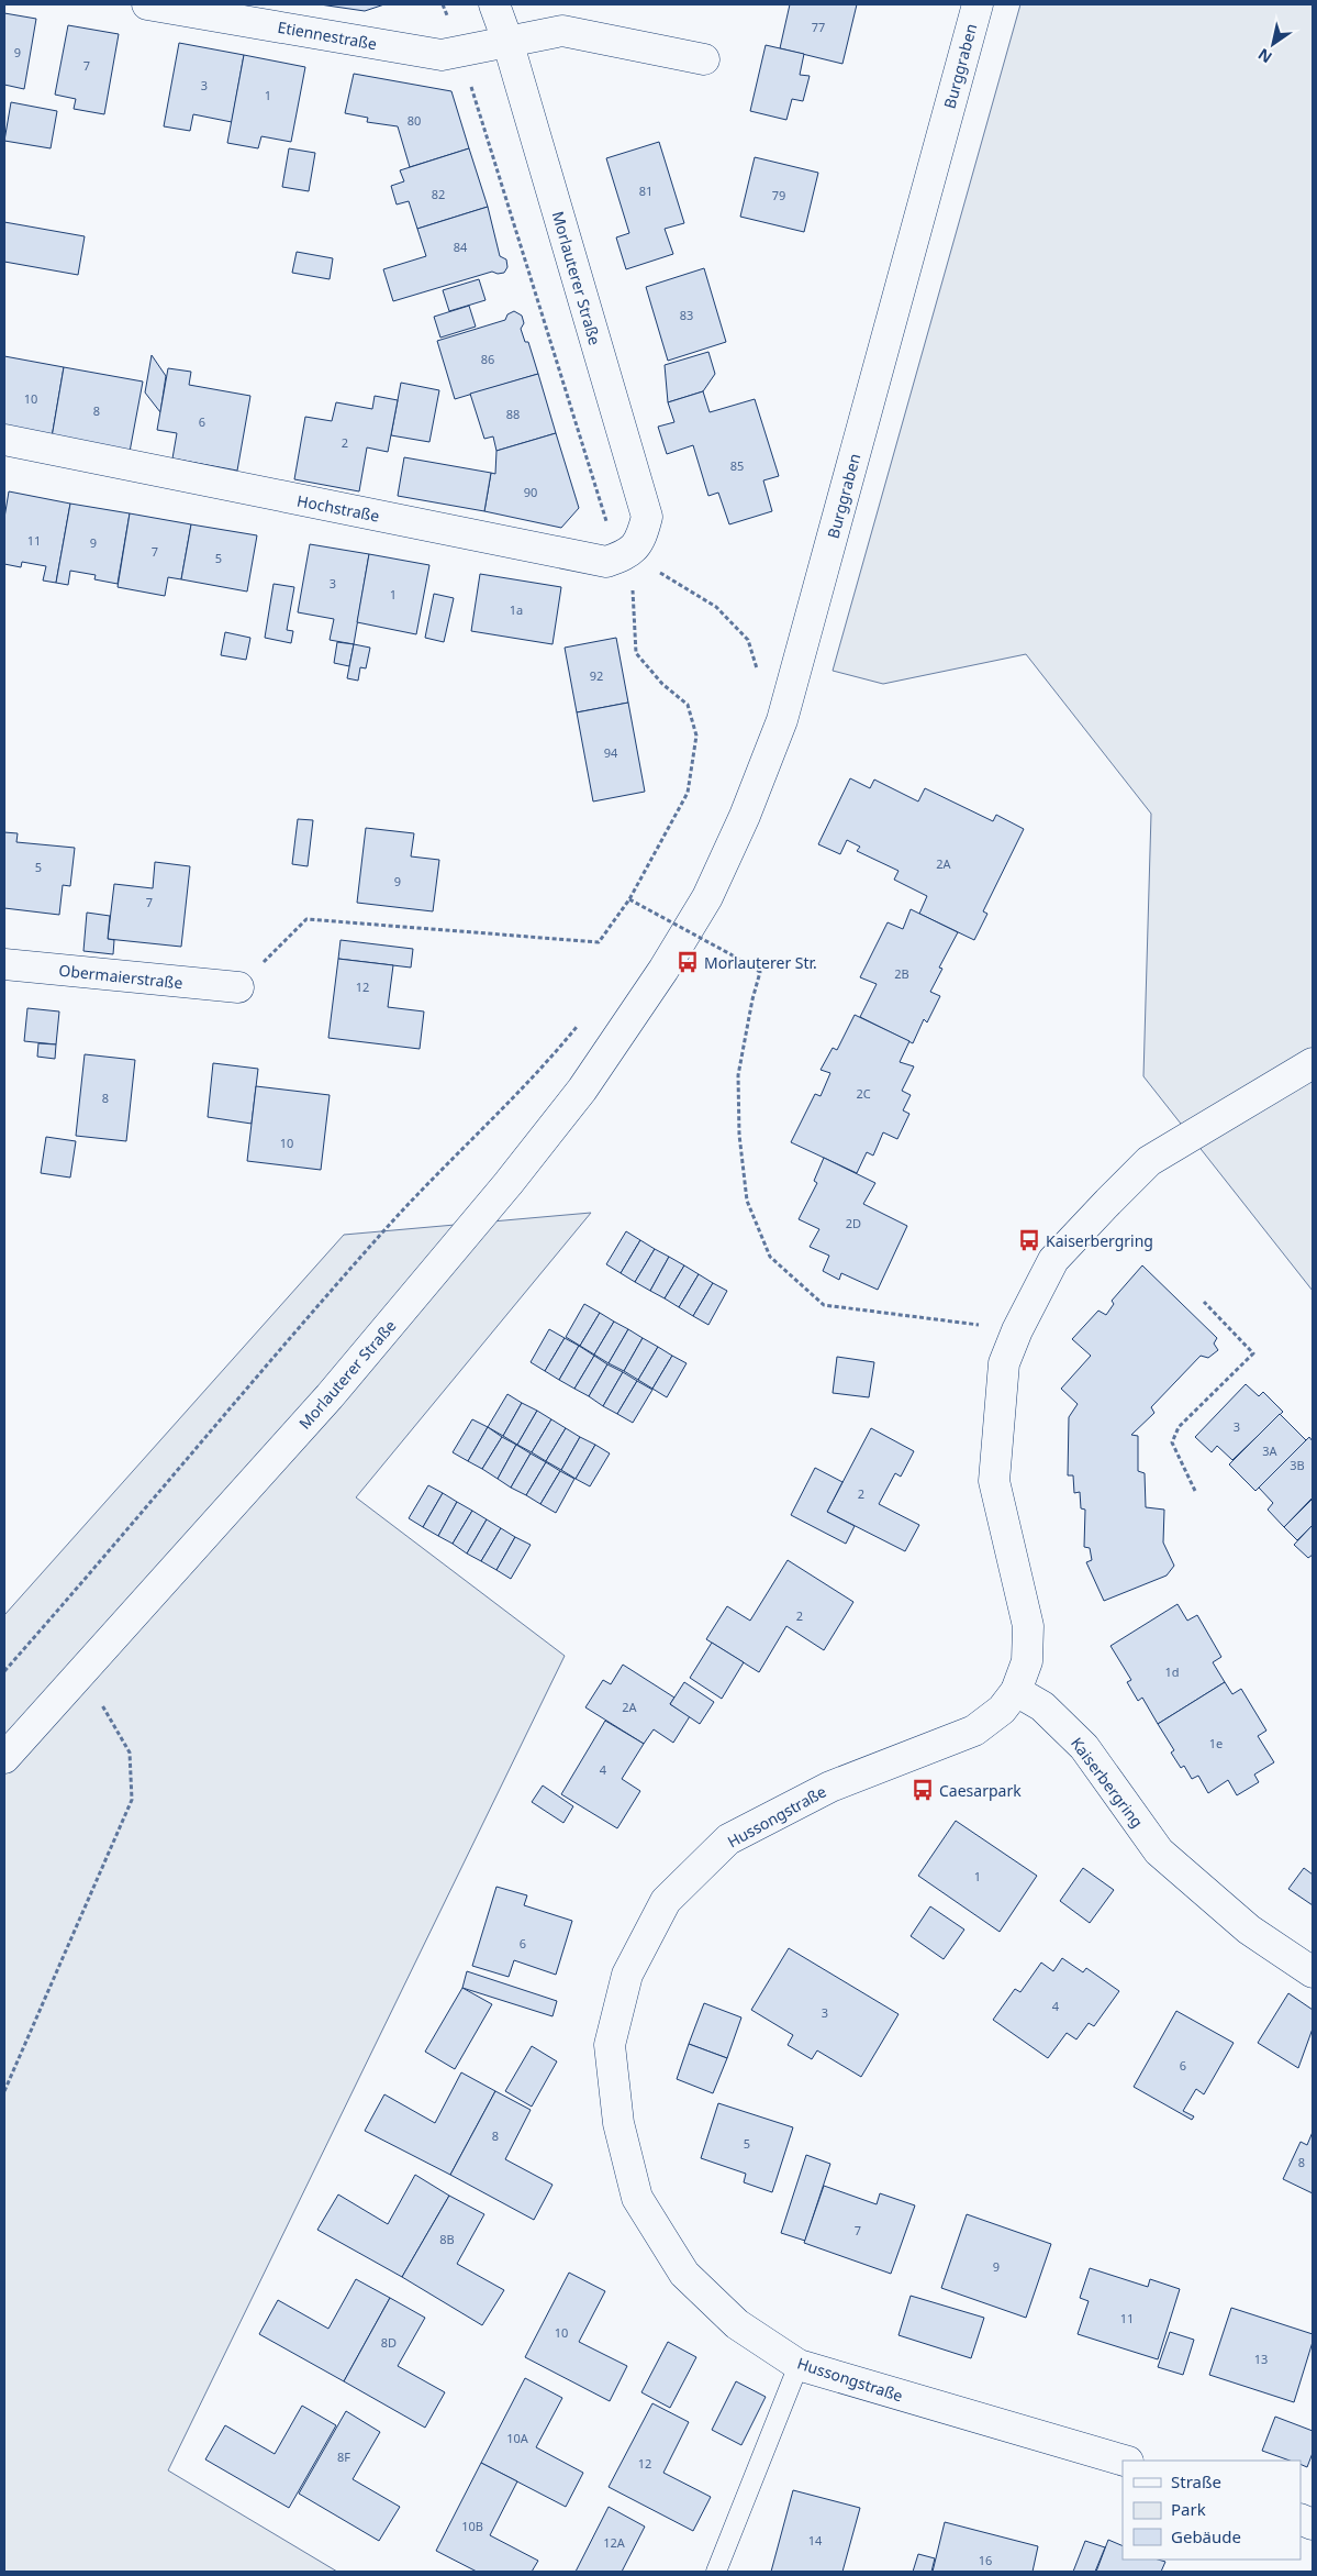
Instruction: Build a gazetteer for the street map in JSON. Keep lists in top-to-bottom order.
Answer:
{
  "streets": {
    "street": [
      "Etiennestraße",
      "Burggraben",
      "Morlauterer Straße",
      "Hochstraße",
      "Obermaierstraße",
      "Kaiserbergring",
      "Hussongstraße"
    ]
  },
  "crossings": [
    ["Etiennestraße", "Morlauterer Straße"],
    ["Burggraben", "Morlauterer Straße"],
    ["Morlauterer Straße", "Hochstraße"],
    ["Kaiserbergring", "Hussongstraße"]
  ],
  "places": {
    "bus stop": ["Morlauterer Str.", "Kaiserbergring", "Caesarpark"]
  },
  "house_numbers": [
    "77",
    "9",
    "7",
    "3",
    "1",
    "80",
    "81",
    "82",
    "79",
    "84",
    "83",
    "86",
    "10",
    "8",
    "88",
    "6",
    "2",
    "85",
    "90",
    "11",
    "9",
    "7",
    "5",
    "3",
    "1",
    "1a",
    "92",
    "94",
    "2A",
    "5",
    "9",
    "7",
    "2B",
    "12",
    "2C",
    "8",
    "10",
    "2D",
    "3",
    "3A",
    "3B",
    "2",
    "2",
    "1d",
    "2A",
    "1e",
    "4",
    "1",
    "6",
    "4",
    "3",
    "6",
    "8",
    "5",
    "8",
    "7",
    "8B",
    "9",
    "11",
    "10",
    "8D",
    "13",
    "10A",
    "8F",
    "12",
    "10B",
    "14",
    "12A",
    "16"
  ],
  "legend": ["Straße", "Park", "Gebäude"],
  "north": "bottom left"
}
